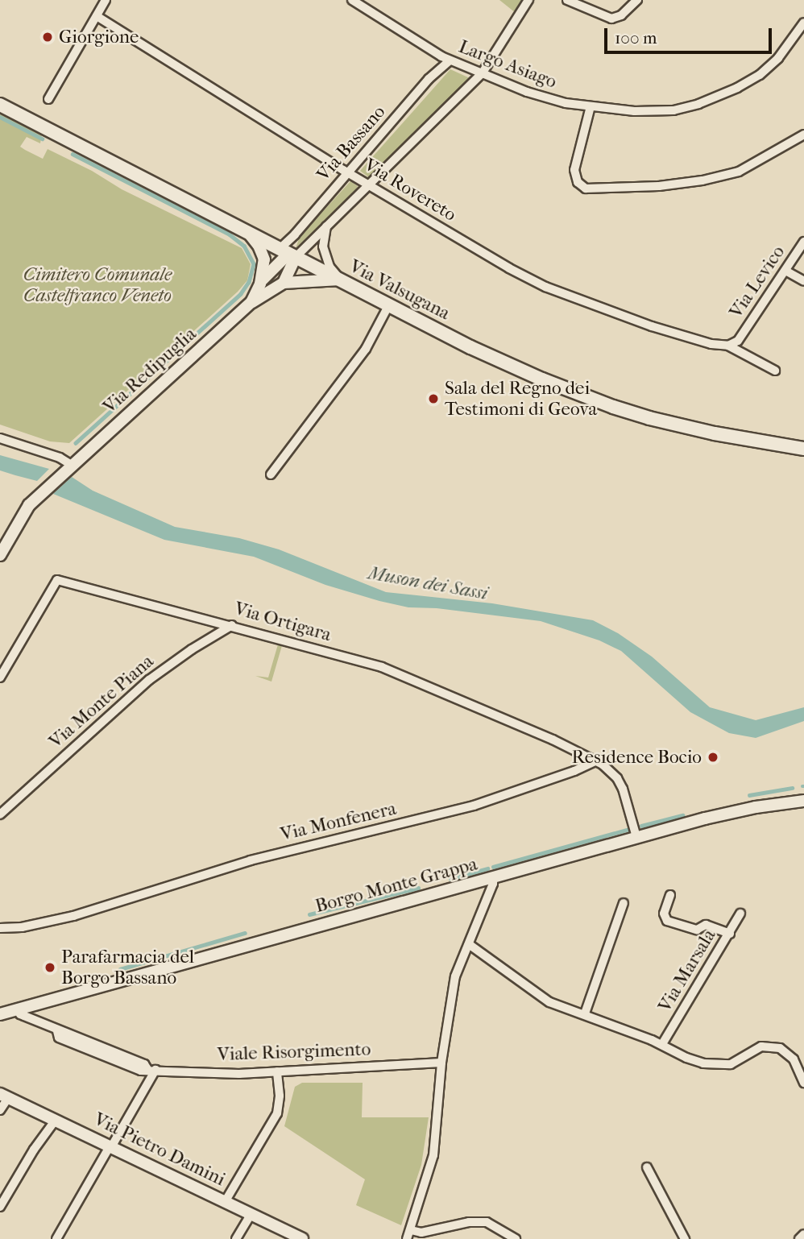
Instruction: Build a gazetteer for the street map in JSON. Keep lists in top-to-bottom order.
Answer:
{
  "streets": {
    "main road": ["Via Valsugana"],
    "street": [
      "Largo Asiago",
      "Via Bassano",
      "Via Rovereto",
      "Via Levico",
      "Via Redipuglia",
      "Via Ortigara",
      "Via Monte Piana",
      "Via Monfenera",
      "Borgo Monte Grappa",
      "Via Marsala",
      "Viale Risorgimento",
      "Via Pietro Damini"
    ]
  },
  "crossings": [
    ["Largo Asiago", "Via Bassano"],
    ["Via Bassano", "Via Rovereto"],
    ["Via Bassano", "Via Valsugana"],
    ["Via Bassano", "Via Redipuglia"],
    ["Via Rovereto", "Via Levico"],
    ["Via Valsugana", "Via Redipuglia"],
    ["Via Ortigara", "Via Monte Piana"],
    ["Via Ortigara", "Via Monfenera"],
    ["Borgo Monte Grappa", "Viale Risorgimento"]
  ],
  "water": ["Muson dei Sassi"],
  "parks": ["Cimitero Comunale Castelfranco Veneto"],
  "places": [
    "Giorgione",
    "Sala del Regno dei Testimoni di Geova",
    "Residence Bocio",
    "Parafarmacia del Borgo Bassano"
  ],
  "scale_bar": "100 m"
}
